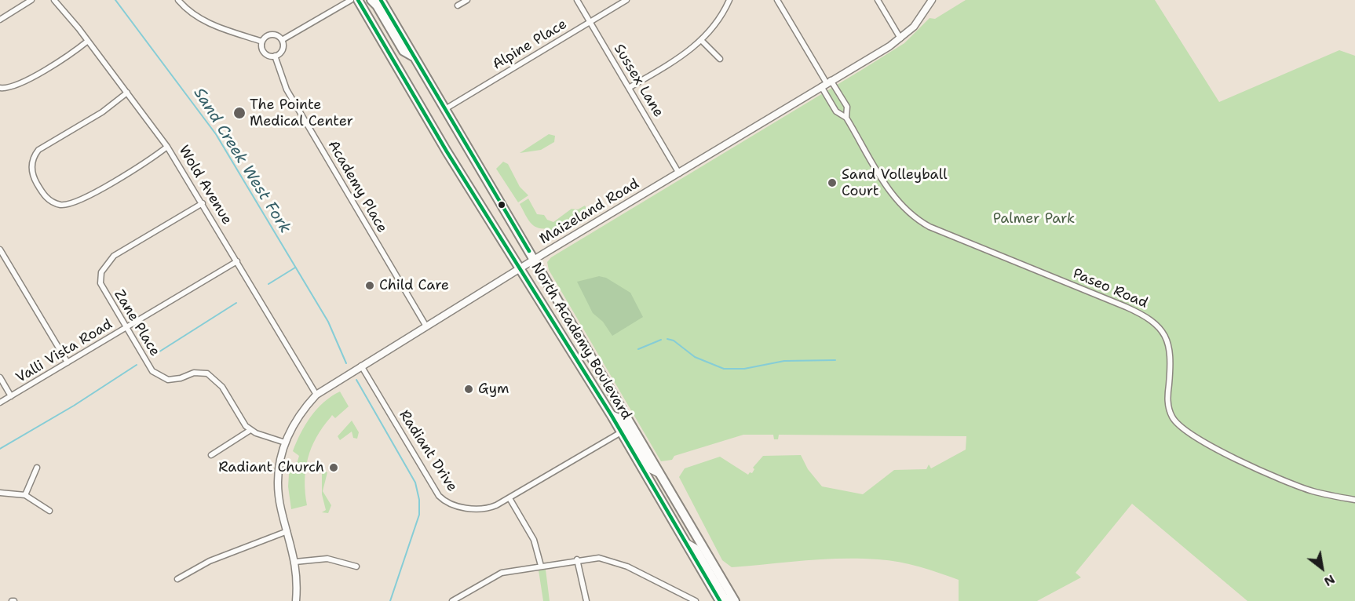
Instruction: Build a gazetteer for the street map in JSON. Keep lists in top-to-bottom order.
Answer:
{
  "streets": {
    "highway": ["North Academy Boulevard"],
    "main road": ["Maizeland Road"],
    "street": [
      "Alpine Place",
      "Sussex Lane",
      "Wold Avenue",
      "Academy Place",
      "Paseo Road",
      "Zane Place",
      "Valli Vista Road",
      "Radiant Drive"
    ]
  },
  "crossings": [
    ["Alpine Place", "Sussex Lane"],
    ["Alpine Place", "North Academy Boulevard"],
    ["Sussex Lane", "Maizeland Road"],
    ["Wold Avenue", "Maizeland Road"],
    ["Wold Avenue", "Zane Place"],
    ["Wold Avenue", "Valli Vista Road"],
    ["Academy Place", "Maizeland Road"],
    ["Maizeland Road", "Paseo Road"],
    ["Maizeland Road", "North Academy Boulevard"],
    ["Maizeland Road", "Radiant Drive"],
    ["Zane Place", "Valli Vista Road"],
    ["North Academy Boulevard", "Radiant Drive"]
  ],
  "water": ["Sand Creek West Fork"],
  "parks": ["Palmer Park"],
  "places": [
    "The Pointe Medical Center",
    "Sand Volleyball Court",
    "Child Care",
    "Gym",
    "Radiant Church"
  ],
  "north": "bottom right"
}
